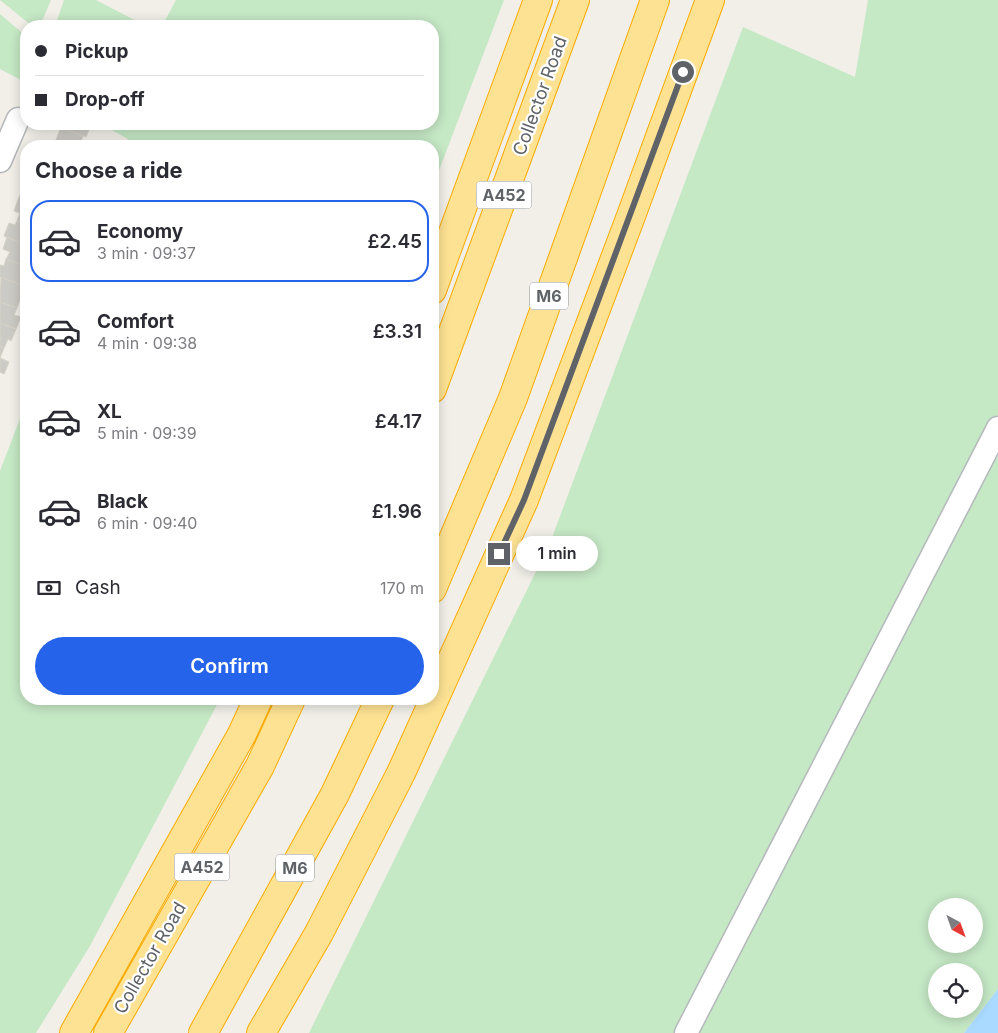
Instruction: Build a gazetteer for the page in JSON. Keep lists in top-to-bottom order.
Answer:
{
  "streets": {
    "highway": ["Collector Road", "A452", "M6"]
  },
  "north": "bottom right",
  "page": {
    "banner": ["Pickup", "Drop-off"],
    "heading": "Choose a ride",
    "list": [
      {
        "name": "Economy",
        "note": "3 min · 09:37",
        "value": "£2.45"
      },
      {
        "name": "Comfort",
        "note": "4 min · 09:38",
        "value": "£3.31"
      },
      {
        "name": "XL",
        "note": "5 min · 09:39",
        "value": "£4.17"
      },
      {
        "name": "Black",
        "note": "6 min · 09:40",
        "value": "£1.96"
      }
    ],
    "bubble": "1 min",
    "pay": ["Cash", "170 m"],
    "buttons": "Confirm"
  }
}
